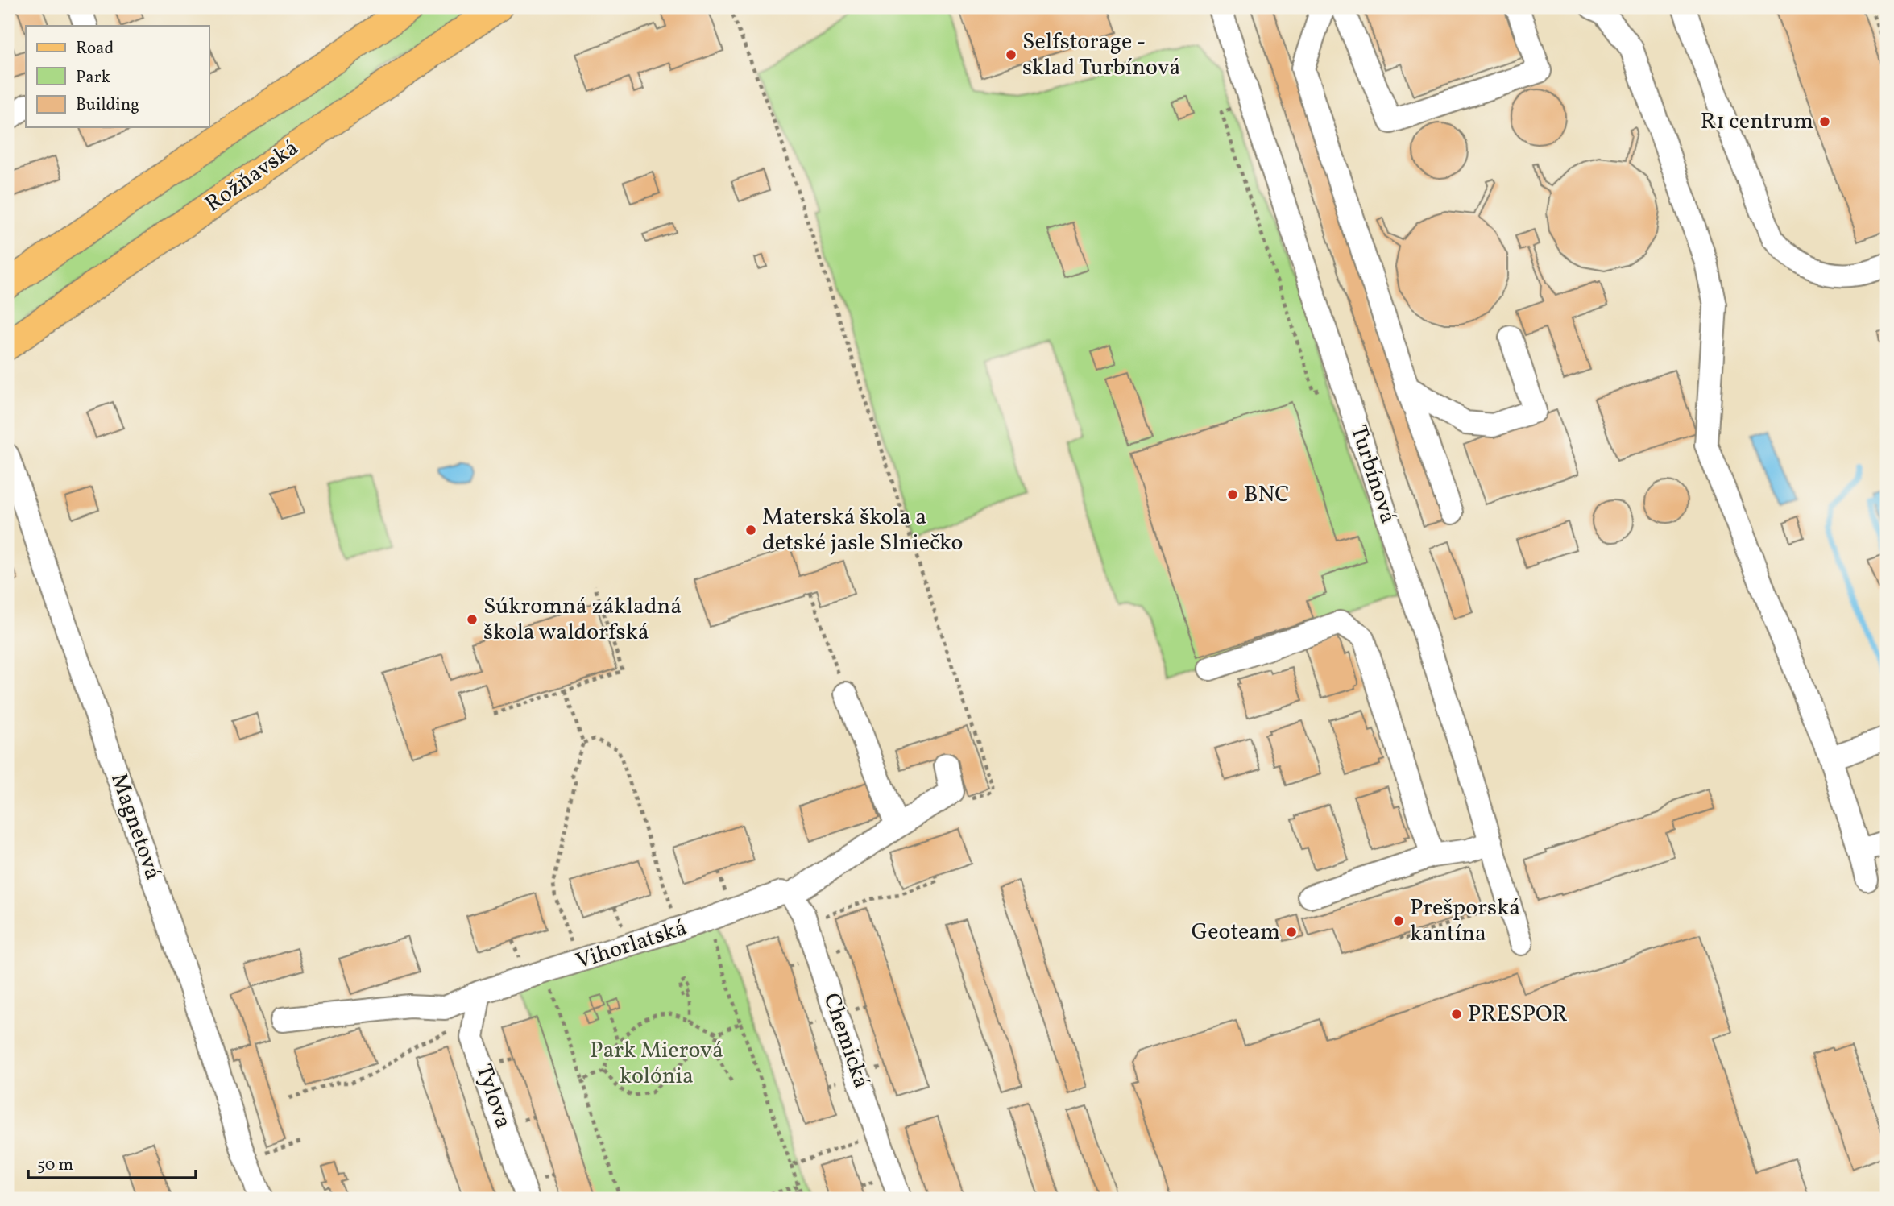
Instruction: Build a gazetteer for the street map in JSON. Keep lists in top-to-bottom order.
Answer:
{
  "streets": {
    "main road": ["Rožňavská"],
    "street": [
      "Turbínová",
      "Magnetová",
      "Vihorlatská",
      "Chemická",
      "Tylova"
    ]
  },
  "crossings": [
    ["Vihorlatská", "Chemická"],
    ["Vihorlatská", "Tylova"]
  ],
  "parks": ["Park Mierová kolónia"],
  "places": [
    "Selfstorage - sklad Turbínová",
    "R1 centrum",
    "BNC",
    "Materská škola a detské jasle Slniečko",
    "Súkromná základná škola waldorfská",
    "Prešporská kantína",
    "Geoteam",
    "PRESPOR"
  ],
  "legend": ["Road", "Park", "Building"],
  "scale_bar": "50 m"
}
